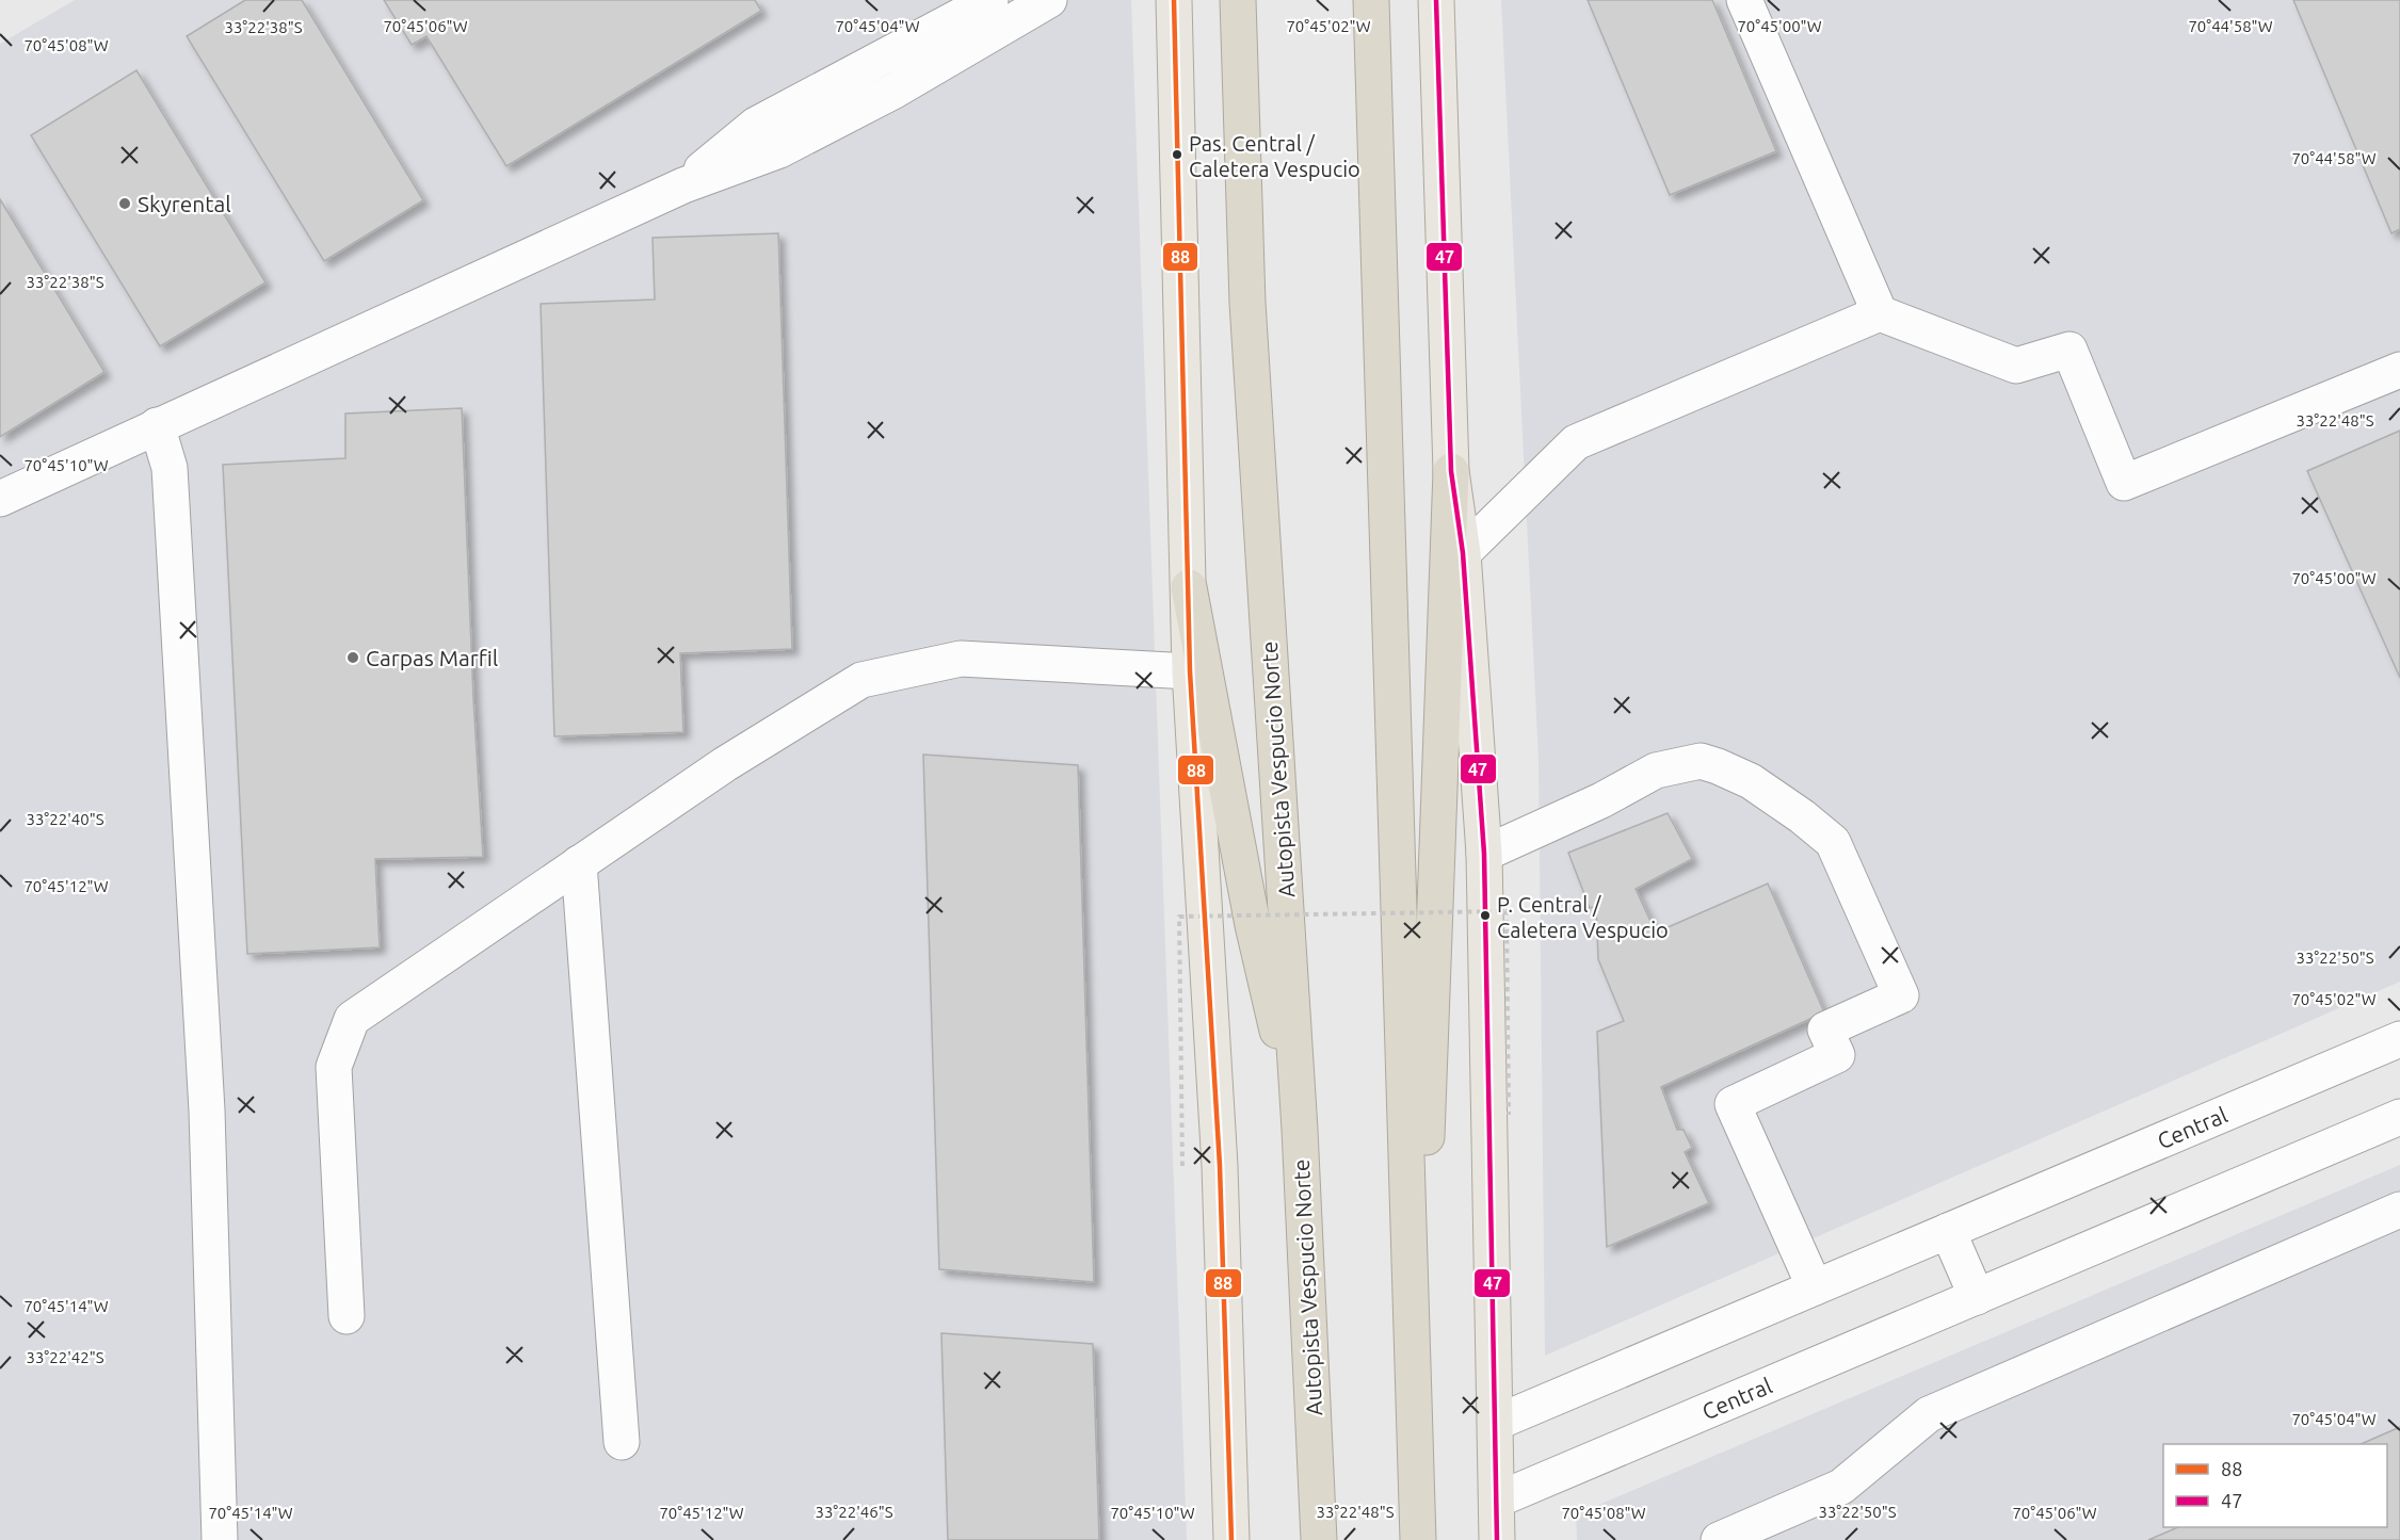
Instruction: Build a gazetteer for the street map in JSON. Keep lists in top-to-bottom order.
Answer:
{
  "streets": {
    "highway": ["Autopista Vespucio Norte"],
    "street": ["Central"]
  },
  "places": [
    "Pas. Central / Caletera Vespucio",
    "Skyrental",
    "Carpas Marfil",
    "P. Central / Caletera Vespucio"
  ],
  "lines": ["transit line 88", "transit line 47"],
  "legend": ["88", "47"],
  "coordinates": [
    "70°45'06\"W",
    "70°45'04\"W",
    "70°45'02\"W",
    "70°45'00\"W",
    "70°44'58\"W",
    "33°22'38\"S",
    "70°45'08\"W",
    "33°22'48\"S",
    "70°45'10\"W",
    "33°22'40\"S",
    "70°45'12\"W",
    "33°22'50\"S",
    "70°45'14\"W",
    "33°22'42\"S",
    "33°22'46\"S"
  ]
}
